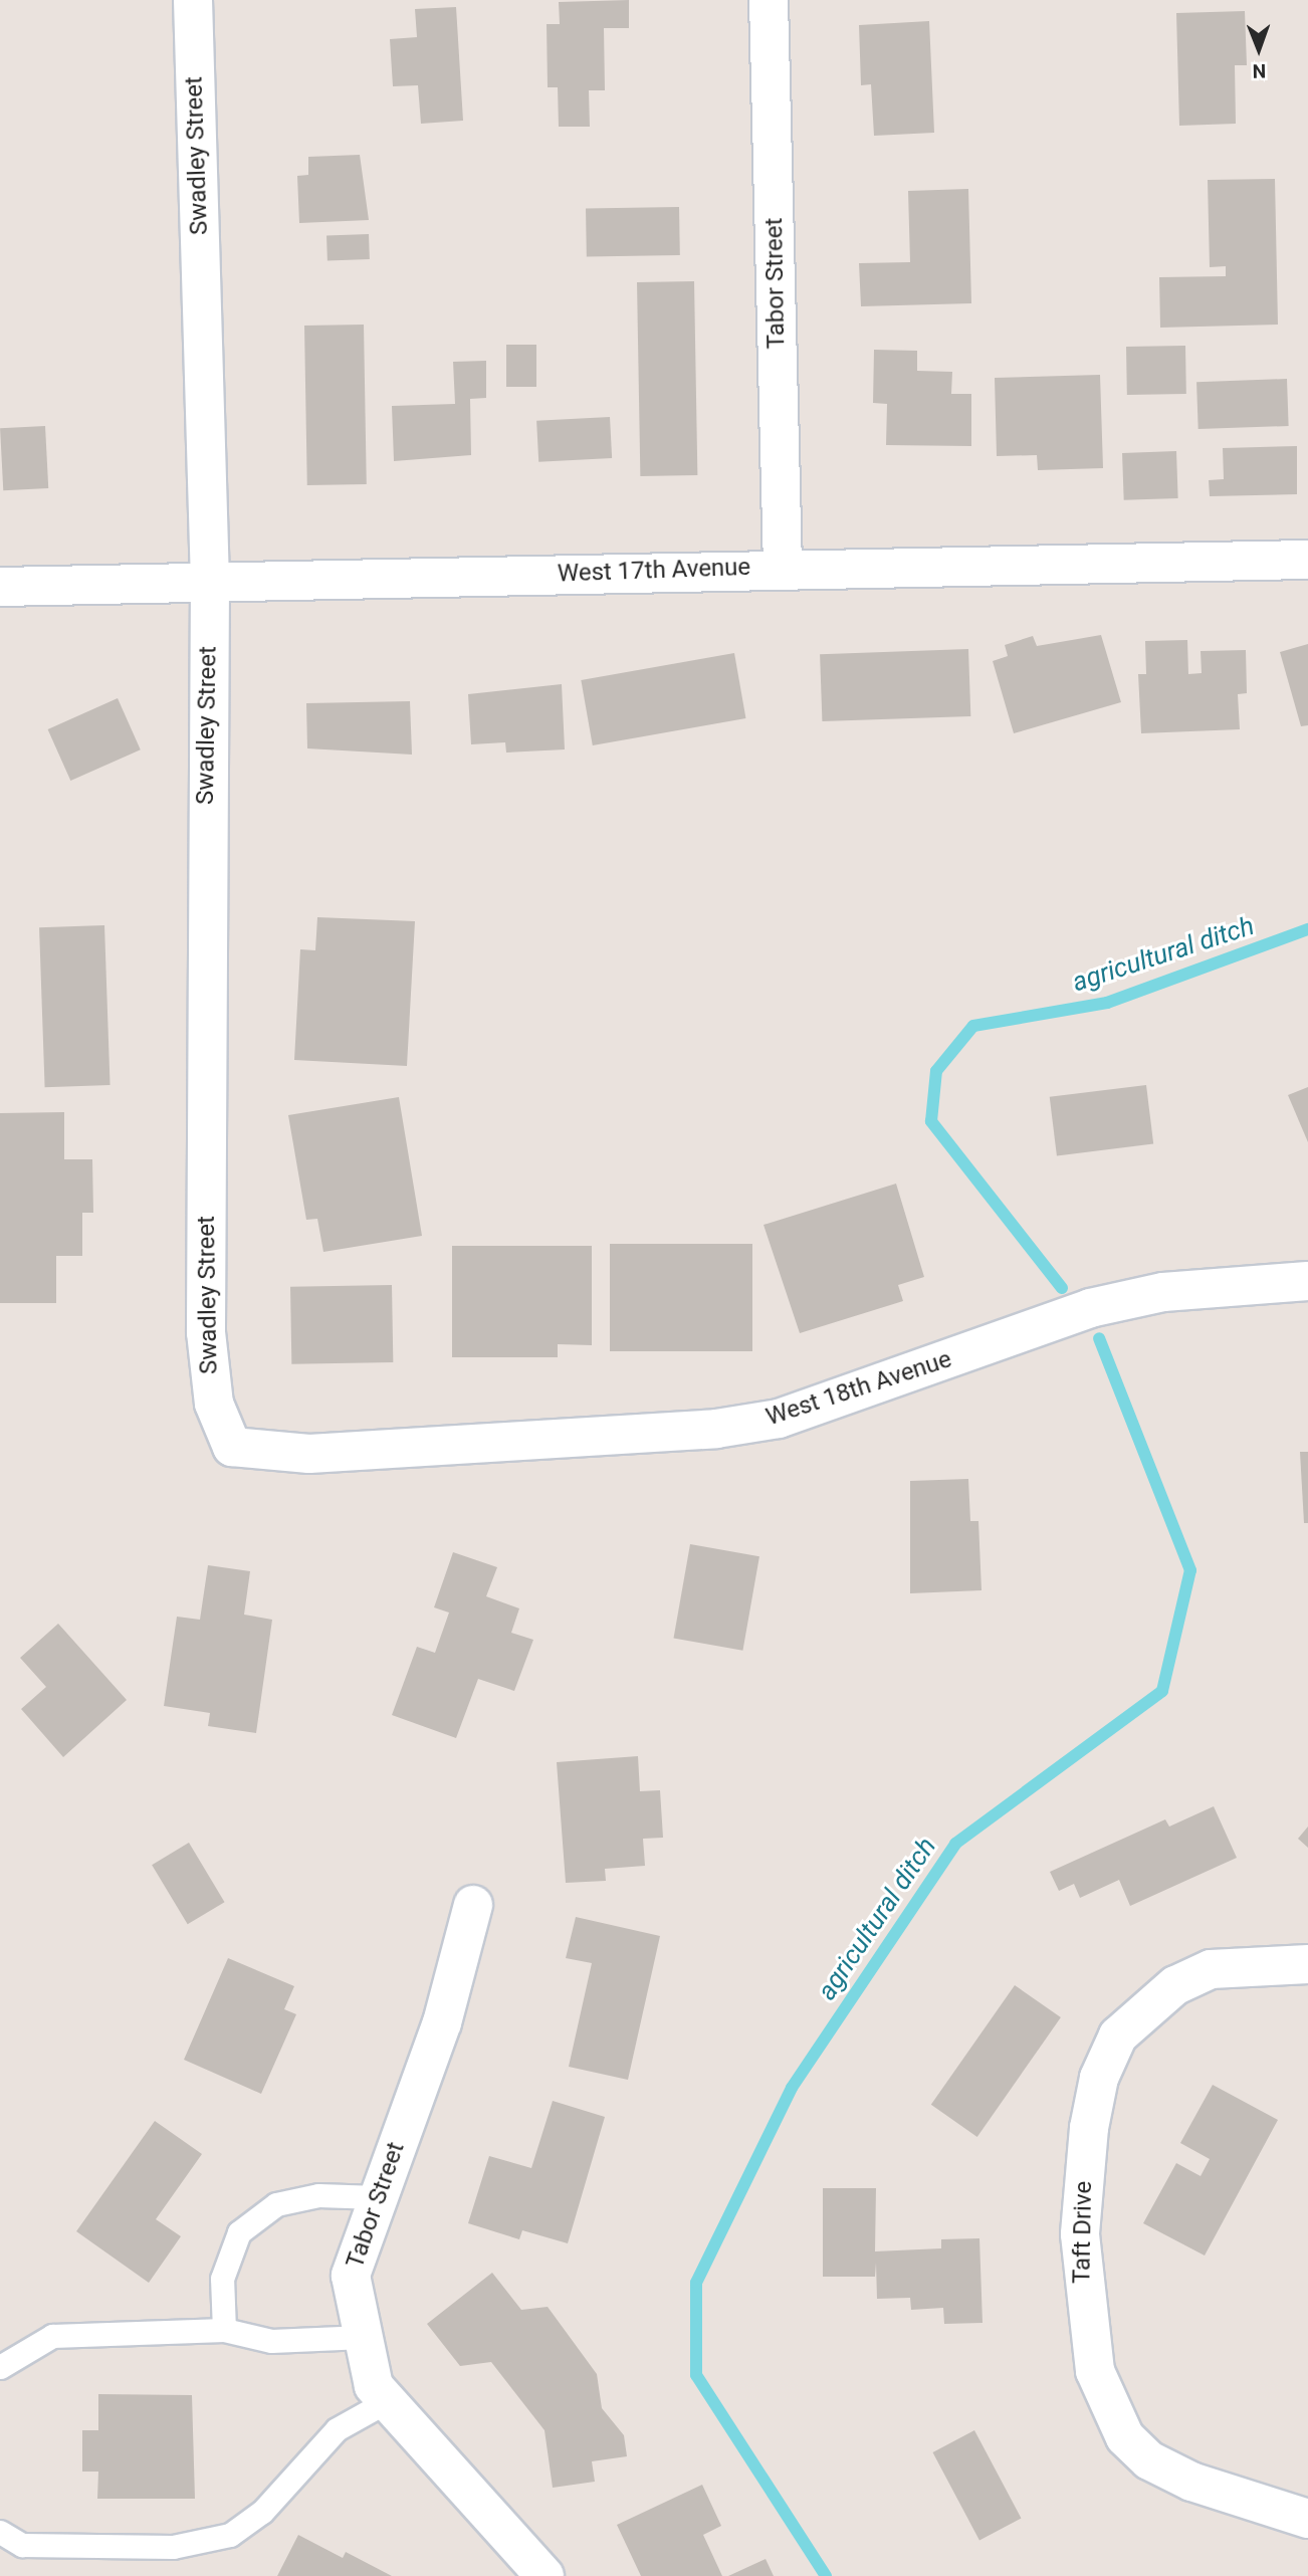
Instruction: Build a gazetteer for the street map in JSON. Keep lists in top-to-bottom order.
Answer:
{
  "streets": {
    "street": [
      "Swadley Street",
      "Tabor Street",
      "West 17th Avenue",
      "West 18th Avenue",
      "Taft Drive"
    ]
  },
  "crossings": [
    ["Swadley Street", "West 17th Avenue"],
    ["Swadley Street", "West 18th Avenue"],
    ["Tabor Street", "West 17th Avenue"]
  ],
  "water": ["agricultural ditch"],
  "north": "bottom"
}
